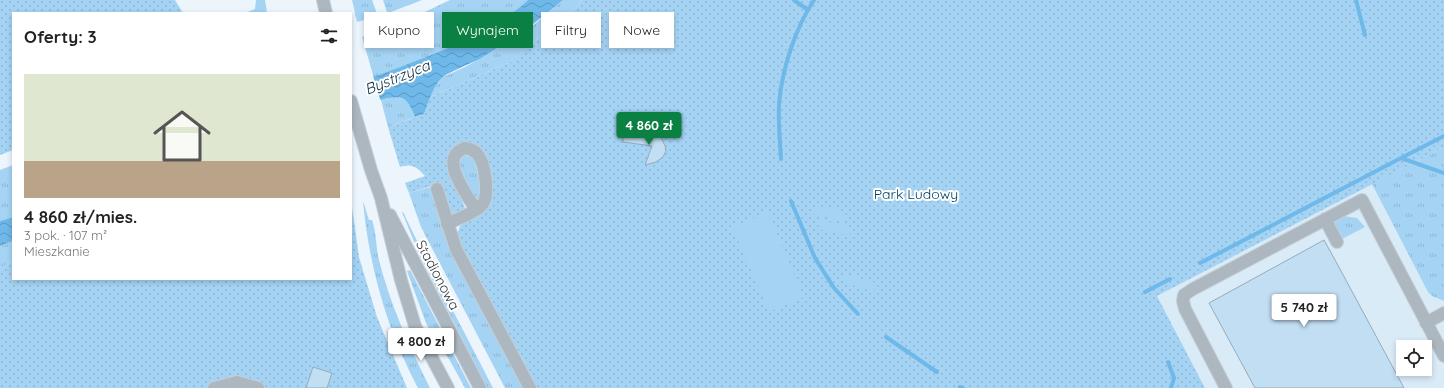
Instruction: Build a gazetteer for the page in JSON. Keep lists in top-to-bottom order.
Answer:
{
  "streets": {
    "street": ["Stadionowa"]
  },
  "water": ["Bystrzyca"],
  "parks": ["Park Ludowy"],
  "page": {
    "chip": [
      "Kupno",
      "Wynajem",
      "Filtry",
      "Nowe"
    ],
    "heading": "Oferty: 3",
    "list": [
      {
        "name": "4 860 zł/mies.",
        "note": "3 pok. · 107 m² · Mieszkanie"
      }
    ],
    "price": ["4 860 zł", "5 740 zł", "4 800 zł"]
  }
}
